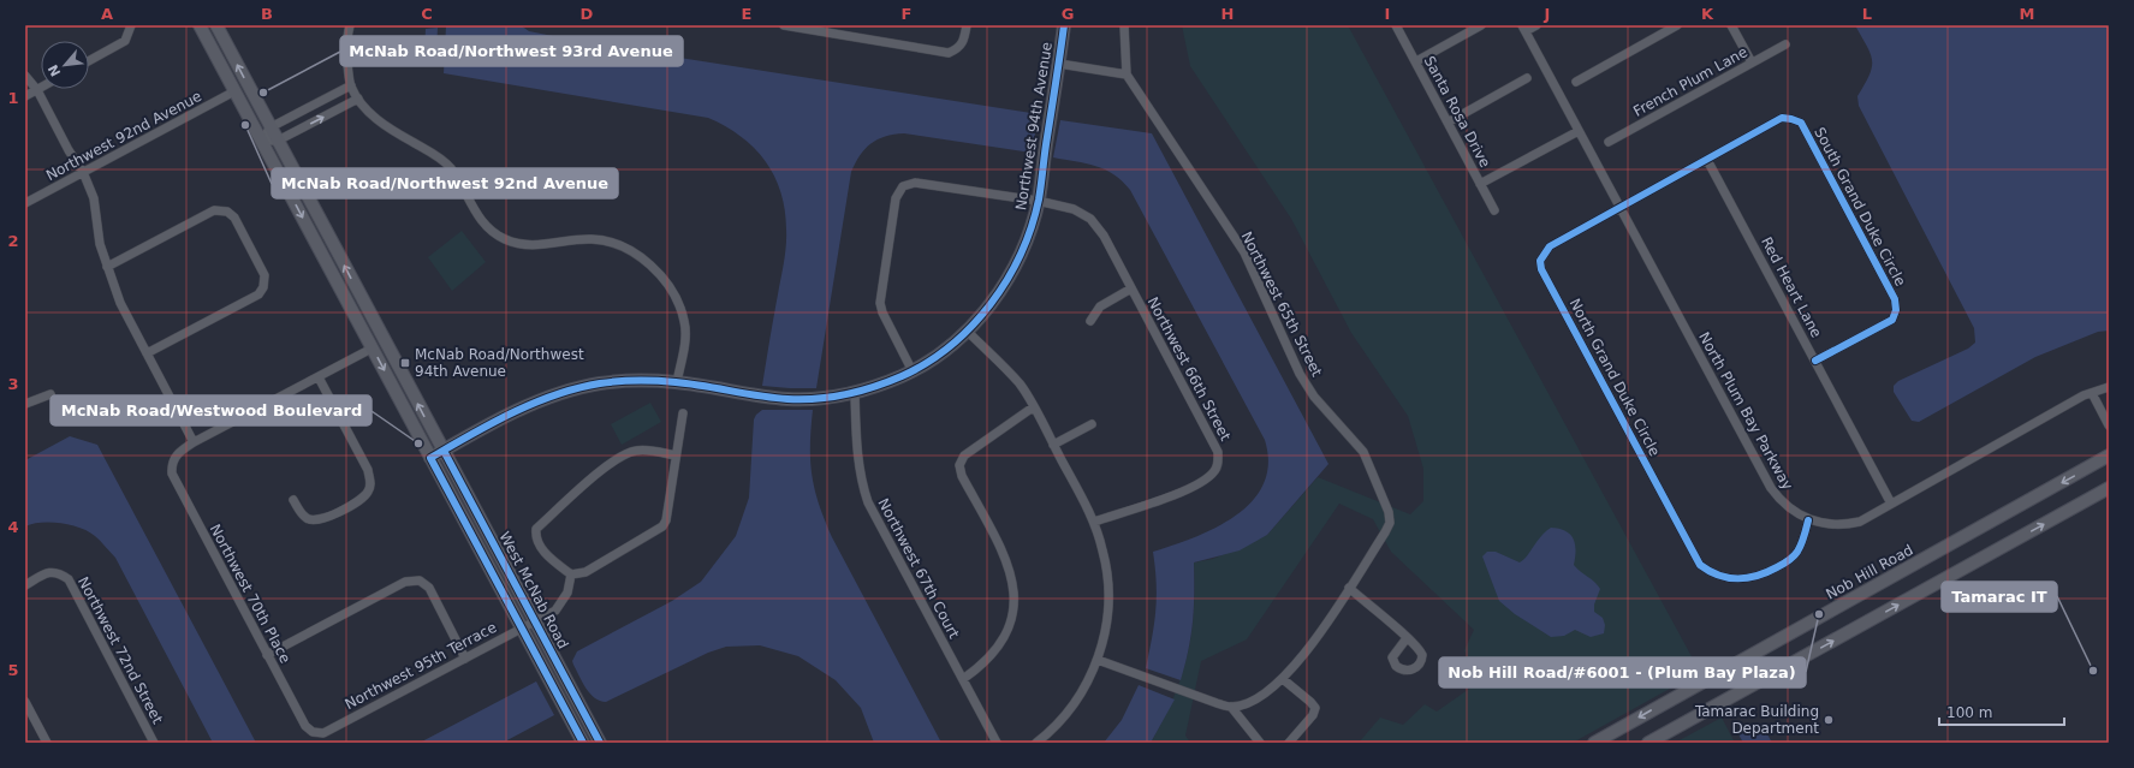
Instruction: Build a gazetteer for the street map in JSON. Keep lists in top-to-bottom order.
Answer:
{
  "streets": {
    "main road": ["Northwest 94th Avenue", "Nob Hill Road", "West McNab Road"],
    "street": [
      "French Plum Lane",
      "Santa Rosa Drive",
      "Northwest 92nd Avenue",
      "South Grand Duke Circle",
      "Red Heart Lane",
      "Northwest 65th Street",
      "Northwest 66th Street",
      "North Grand Duke Circle",
      "North Plum Bay Parkway",
      "Northwest 67th Court",
      "Northwest 70th Place",
      "Northwest 72nd Street",
      "Northwest 95th Terrace"
    ]
  },
  "crossings": [
    ["Northwest 94th Avenue", "Northwest 66th Street"],
    ["Northwest 94th Avenue", "Northwest 67th Court"],
    ["Northwest 94th Avenue", "West McNab Road"],
    ["Northwest 92nd Avenue", "West McNab Road"],
    ["South Grand Duke Circle", "Red Heart Lane"],
    ["South Grand Duke Circle", "North Grand Duke Circle"],
    ["Red Heart Lane", "North Grand Duke Circle"],
    ["Red Heart Lane", "North Plum Bay Parkway"],
    ["North Grand Duke Circle", "North Plum Bay Parkway"],
    ["West McNab Road", "Northwest 95th Terrace"],
    ["Northwest 70th Place", "Northwest 95th Terrace"]
  ],
  "places": {
    "other": [
      "McNab Road/Northwest 93rd Avenue",
      "McNab Road/Northwest 92nd Avenue",
      "McNab Road/Westwood Boulevard",
      "Nob Hill Road/#6001 - (Plum Bay Plaza)",
      "Tamarac IT",
      "Tamarac Building Department"
    ],
    "transit": ["McNab Road/Northwest 94th Avenue"]
  },
  "scale_bar": "100 m",
  "north": "bottom left",
  "grid": {
    "columns": [
      "A",
      "B",
      "C",
      "D",
      "E",
      "F",
      "G",
      "H",
      "I",
      "J",
      "K",
      "L",
      "M"
    ],
    "rows": [
      "1",
      "2",
      "3",
      "4",
      "5"
    ]
  }
}
